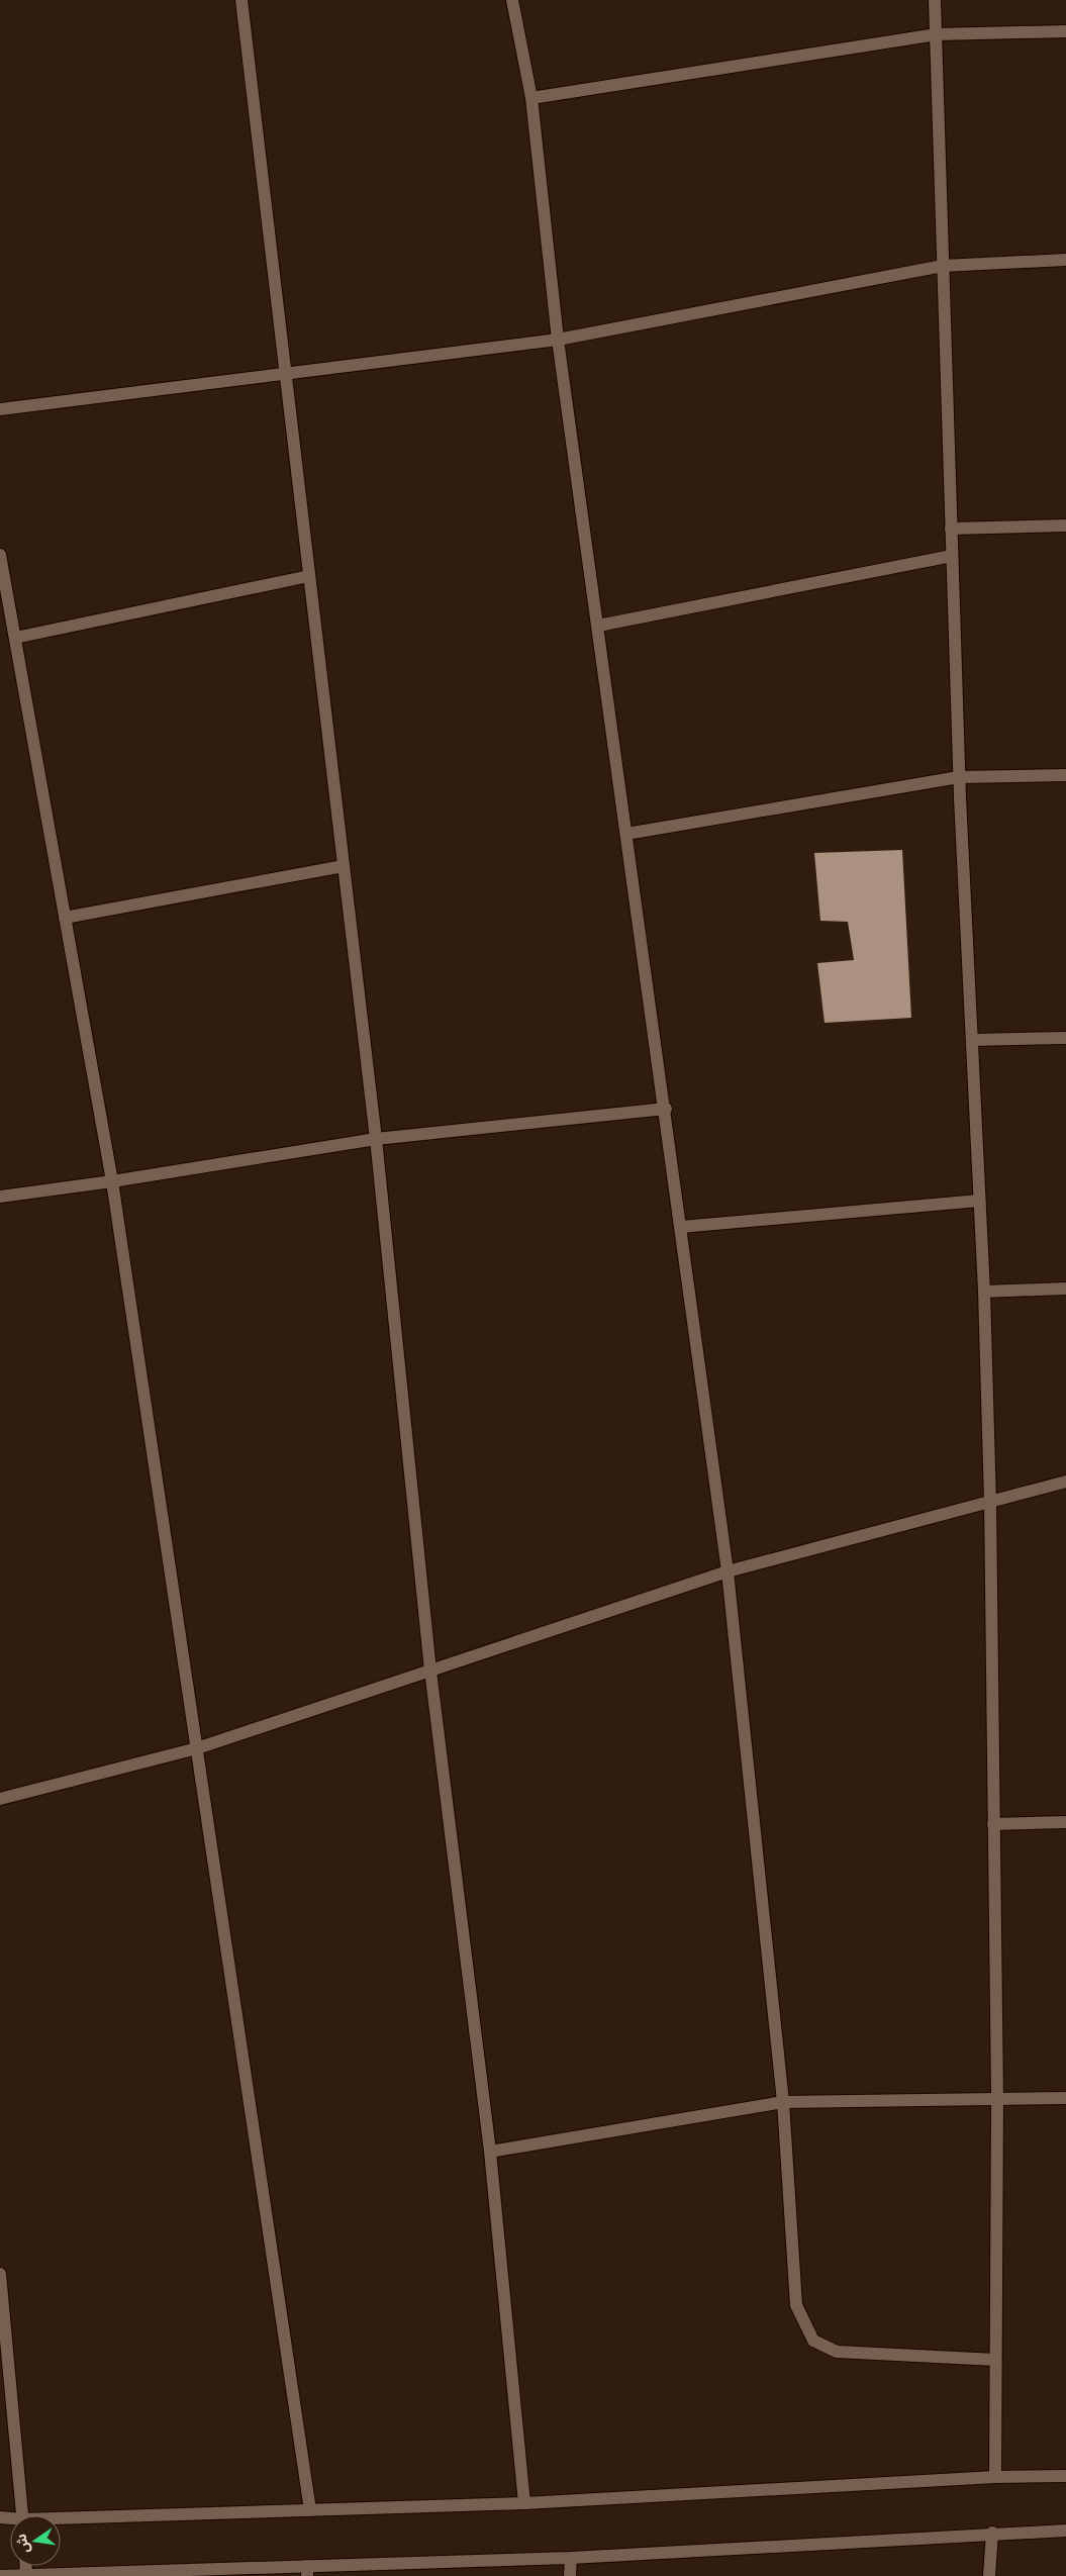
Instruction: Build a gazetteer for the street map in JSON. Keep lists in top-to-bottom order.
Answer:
{
  "north": "left"
}
